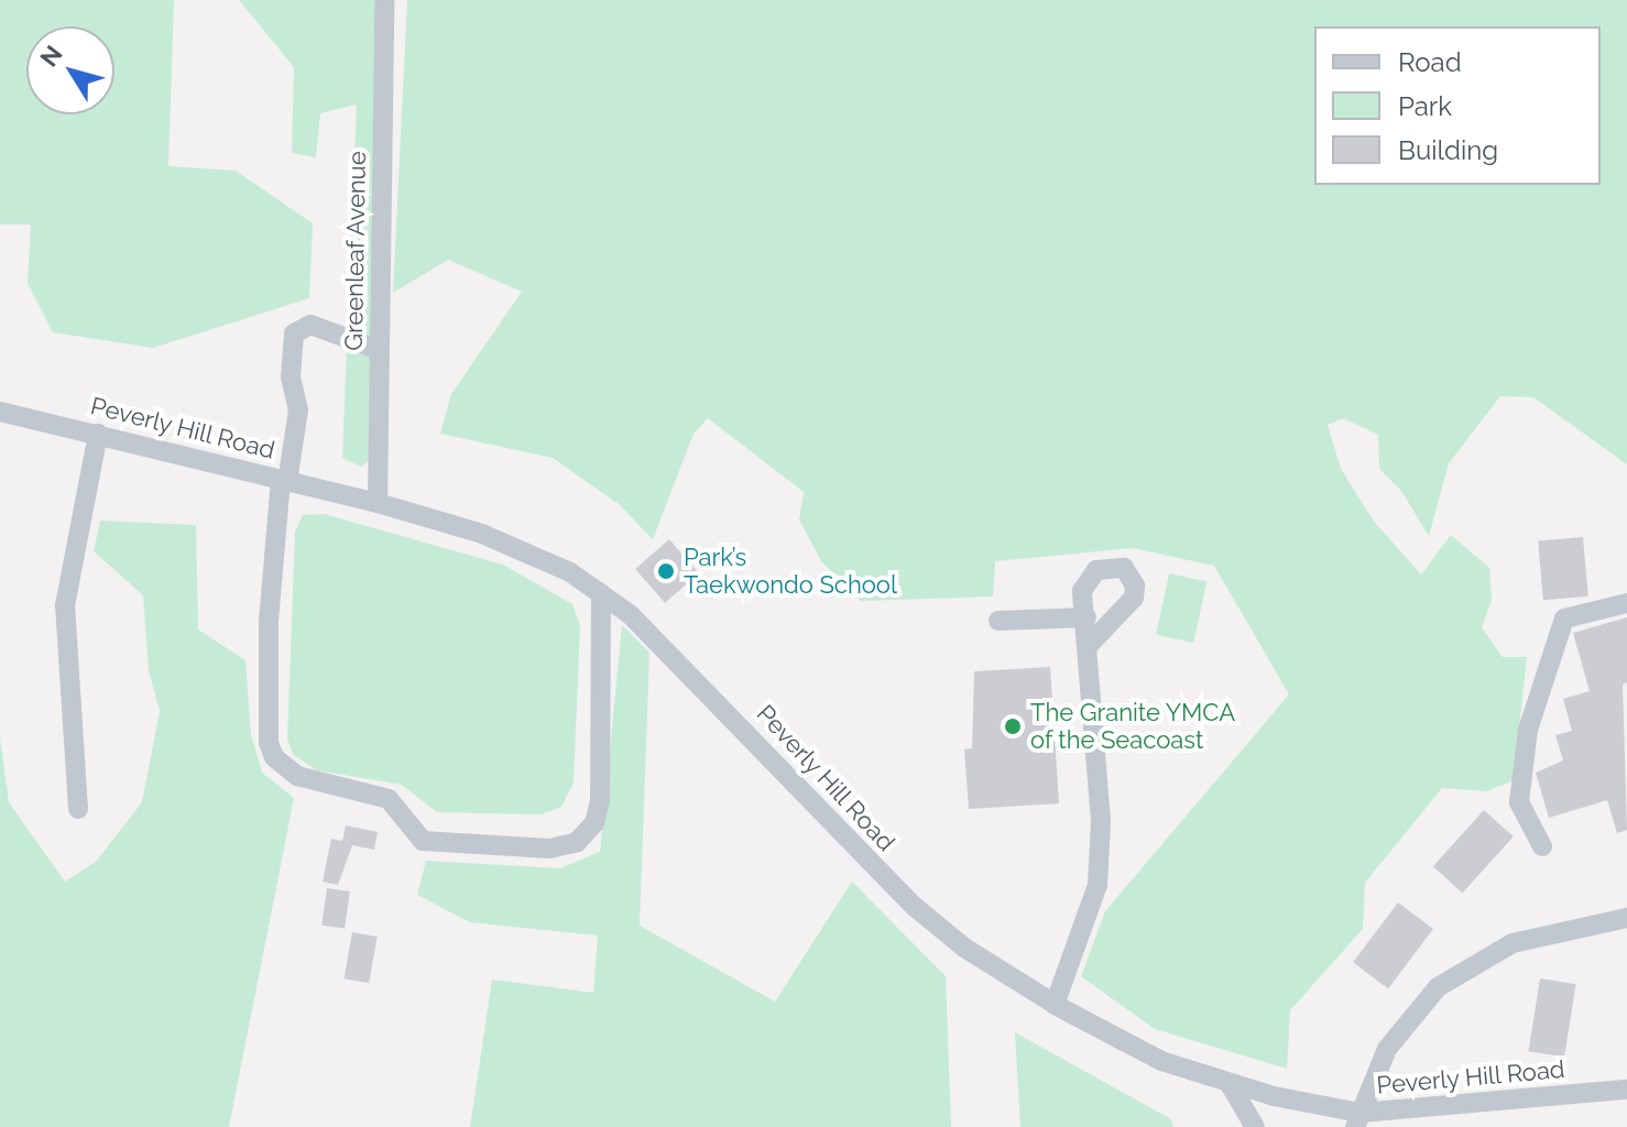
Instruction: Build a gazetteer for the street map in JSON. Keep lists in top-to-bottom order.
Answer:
{
  "streets": {
    "street": ["Greenleaf Avenue", "Peverly Hill Road"]
  },
  "crossings": [
    ["Greenleaf Avenue", "Peverly Hill Road"]
  ],
  "places": ["Park’s Taekwondo School", "The Granite YMCA of the Seacoast"],
  "legend": ["Road", "Park", "Building"],
  "north": "top left"
}
